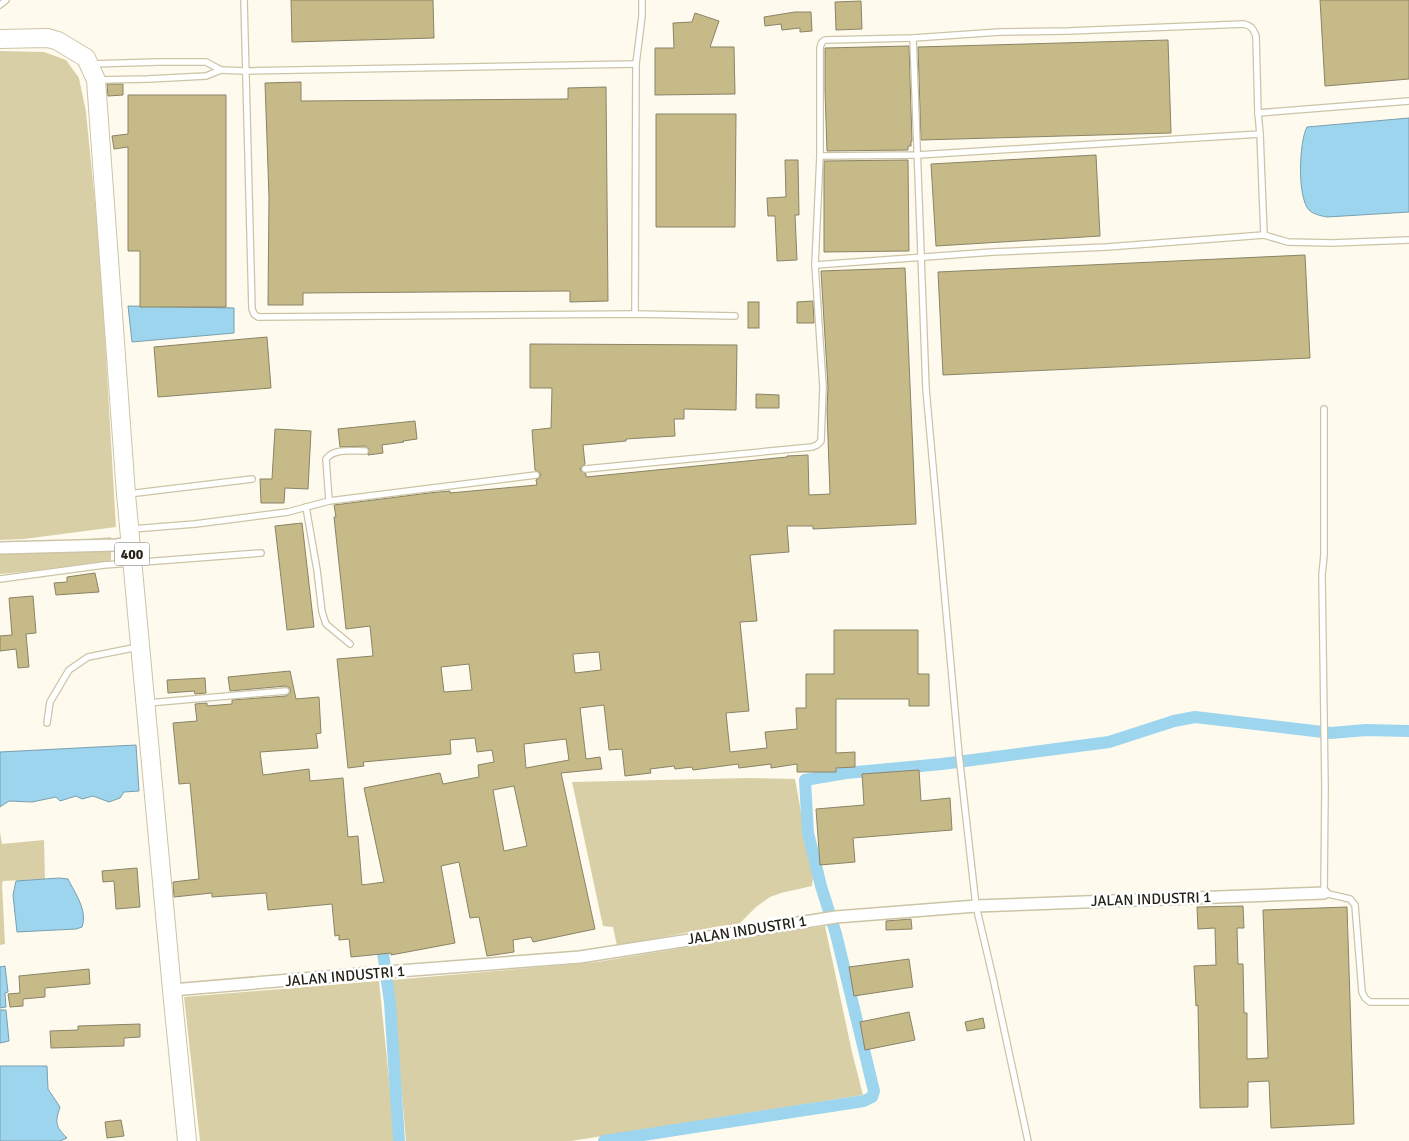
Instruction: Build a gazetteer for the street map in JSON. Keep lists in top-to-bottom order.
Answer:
{
  "streets": {
    "main road": ["400"],
    "street": ["JALAN INDUSTRI 1"]
  },
  "crossings": [
    ["400", "JALAN INDUSTRI 1"]
  ]
}
